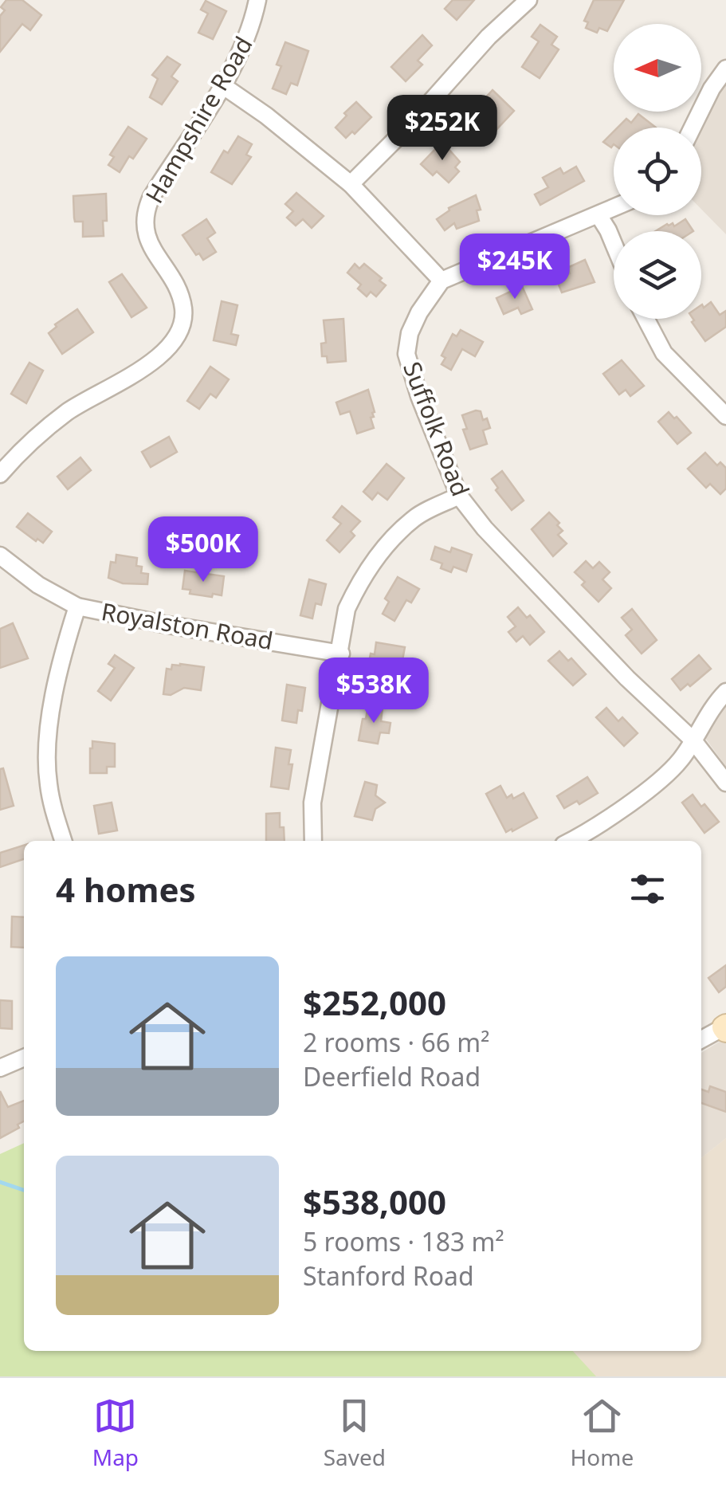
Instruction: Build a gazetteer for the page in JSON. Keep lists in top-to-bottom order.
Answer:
{
  "streets": {
    "street": ["Hampshire Road", "Suffolk Road", "Royalston Road"]
  },
  "north": "left",
  "page": {
    "price": [
      "$252K",
      "$245K",
      "$500K",
      "$538K"
    ],
    "heading": "4 homes",
    "list": [
      {
        "name": "$252,000",
        "note": "2 rooms · 66 m² · Deerfield Road"
      },
      {
        "name": "$538,000",
        "note": "5 rooms · 183 m² · Stanford Road"
      }
    ],
    "tabs": ["Map", "Saved", "Home"]
  }
}
